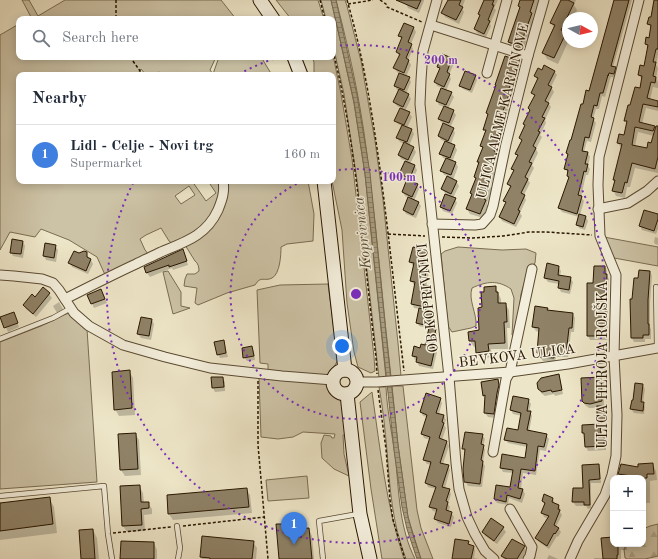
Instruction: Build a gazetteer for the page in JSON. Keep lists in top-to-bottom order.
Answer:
{
  "streets": {
    "street": [
      "ULICA ALME KARLINOVE",
      "OB KOPRIVNICI",
      "BEVKOVA ULICA",
      "ULICA HEROJA ROJŠKA"
    ]
  },
  "crossings": [
    ["ULICA ALME KARLINOVE", "OB KOPRIVNICI"],
    ["OB KOPRIVNICI", "BEVKOVA ULICA"],
    ["BEVKOVA ULICA", "ULICA HEROJA ROJŠKA"]
  ],
  "water": ["Koprivnica"],
  "north": "right",
  "page": {
    "search": "Search here",
    "heading": "Nearby",
    "list": [
      {
        "mark": "1",
        "name": "Lidl - Celje - Novi trg",
        "note": "Supermarket",
        "value": "160 m"
      }
    ],
    "map_buttons": ["+", "−"],
    "pins": "1"
  },
  "rings": ["200 m", "100 m"]
}
